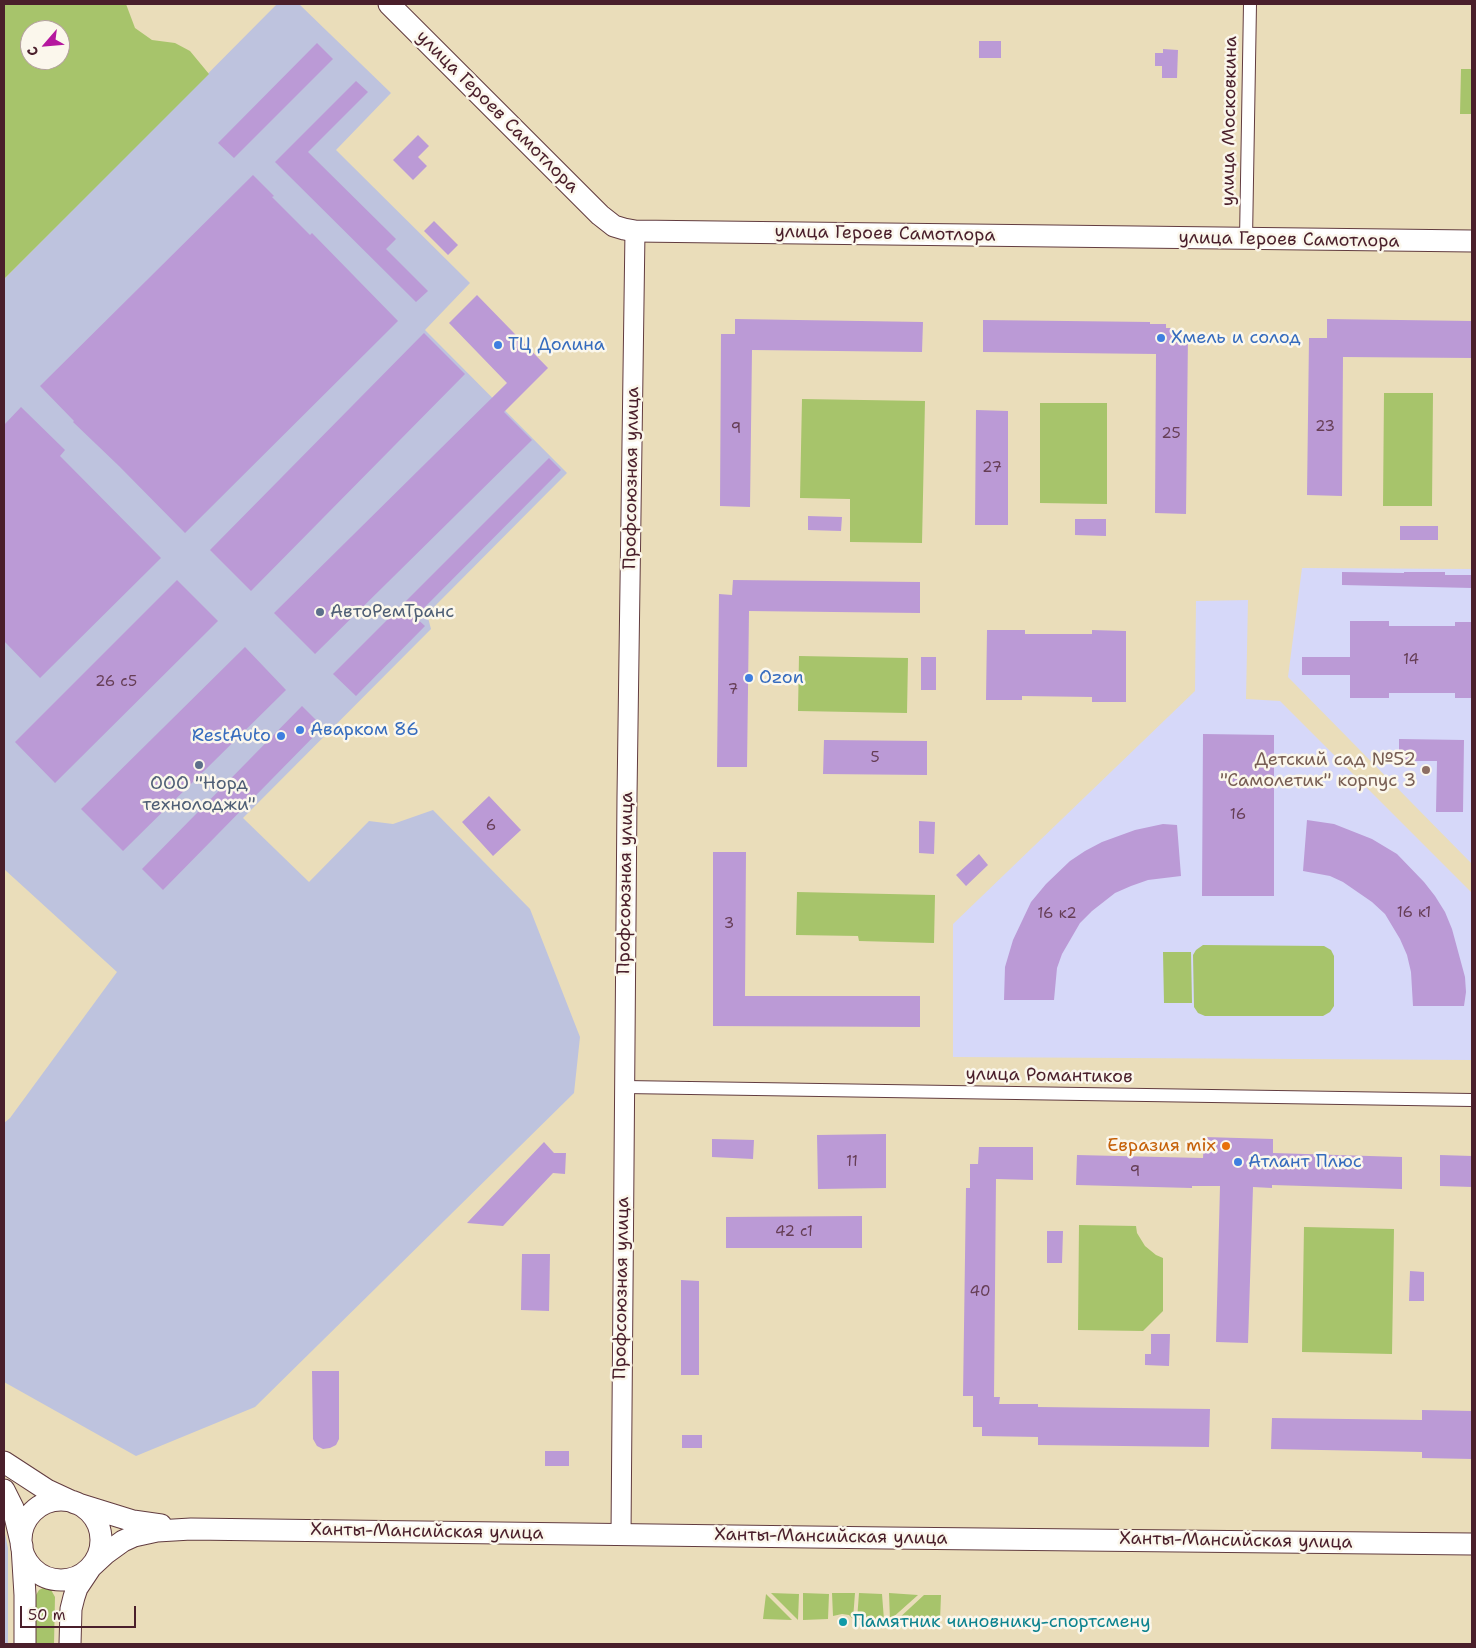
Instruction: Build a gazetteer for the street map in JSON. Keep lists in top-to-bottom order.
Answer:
{
  "streets": {
    "main road": ["улица Героев Самотлора", "Профсоюзная улица", "Ханты-Мансийская улица"],
    "street": ["улица Московкина", "улица Романтиков"]
  },
  "crossings": [
    ["улица Героев Самотлора", "улица Московкина"],
    ["улица Героев Самотлора", "Профсоюзная улица"],
    ["Профсоюзная улица", "улица Романтиков"],
    ["Профсоюзная улица", "Ханты-Мансийская улица"]
  ],
  "places": [
    "Хмель и солод",
    "ТЦ Долина",
    "АвтоРемТранс",
    "Ozon",
    "Аварком 86",
    "RestAuto",
    "ООО \"Норд технолоджи\"",
    "Детский сад №52 \"Самолетик\" корпус 3",
    "Евразия mix",
    "Атлант Плюс",
    "Памятник чиновнику-спортсмену"
  ],
  "house_numbers": [
    "23",
    "9",
    "25",
    "27",
    "14",
    "26 с5",
    "7",
    "5",
    "16",
    "6",
    "16 к1",
    "16 к2",
    "3",
    "11",
    "9",
    "42 с1",
    "40"
  ],
  "scale_bar": "50 m",
  "north": "bottom left"
}
